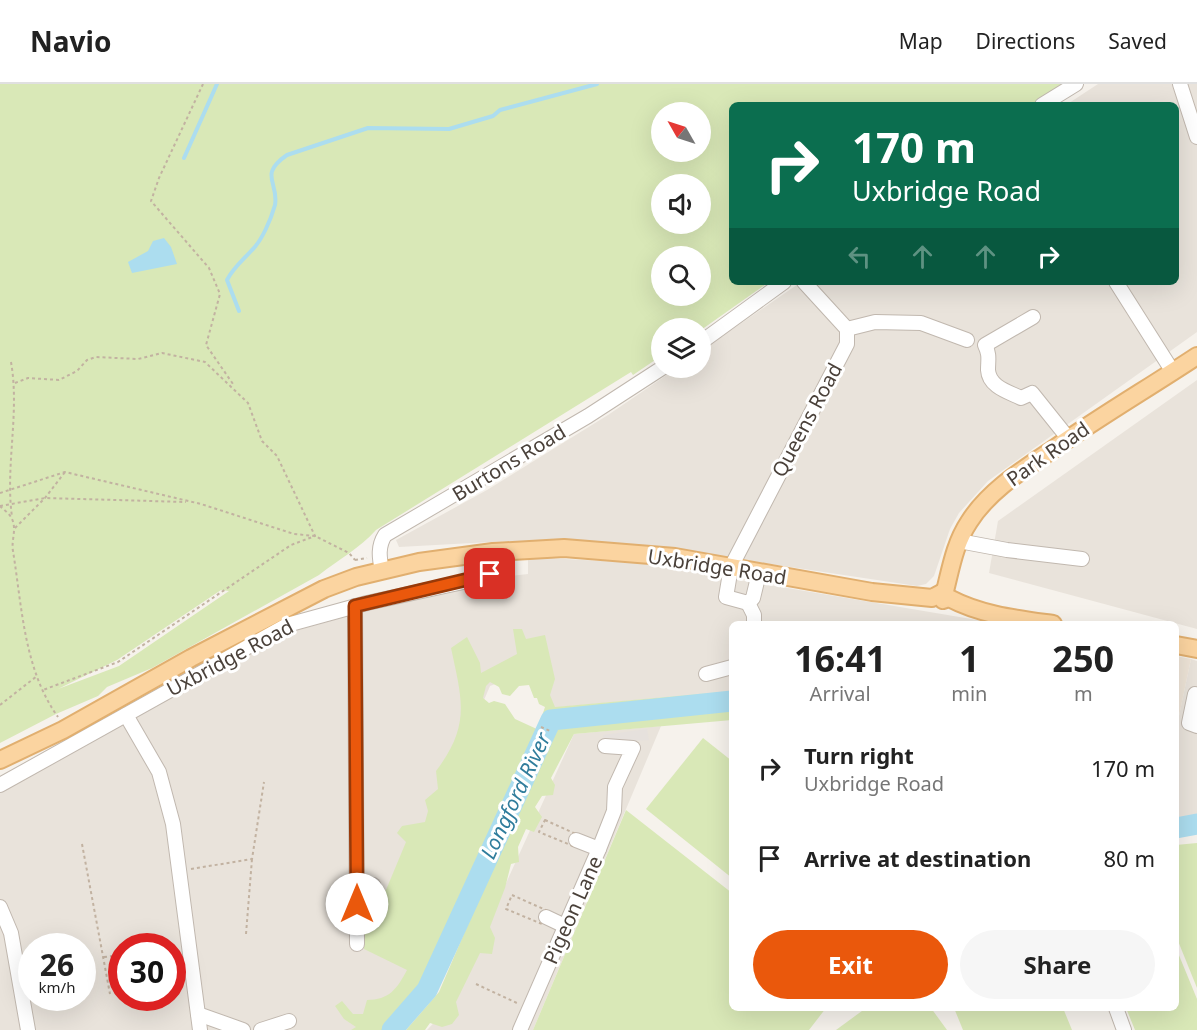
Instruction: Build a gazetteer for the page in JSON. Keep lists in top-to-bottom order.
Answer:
{
  "streets": {
    "main road": ["Park Road", "Uxbridge Road"],
    "street": ["Queens Road", "Burtons Road", "Pigeon Lane"]
  },
  "crossings": [
    ["Queens Road", "Uxbridge Road"],
    ["Park Road", "Uxbridge Road"],
    ["Burtons Road", "Uxbridge Road"]
  ],
  "water": ["Longford River"],
  "north": "top left",
  "page": {
    "header": "Navio",
    "nav": ["Map", "Directions", "Saved"],
    "turn": ["170 m", "Uxbridge Road"],
    "eta": [
      "16:41",
      "Arrival",
      "1",
      "min",
      "250",
      "m"
    ],
    "list": [
      {
        "name": "Turn right",
        "note": "Uxbridge Road",
        "value": "170 m"
      },
      {
        "name": "Arrive at destination",
        "value": "80 m"
      }
    ],
    "buttons": ["Exit", "Share"],
    "speed": "26 km/h",
    "limit": "30"
  }
}
